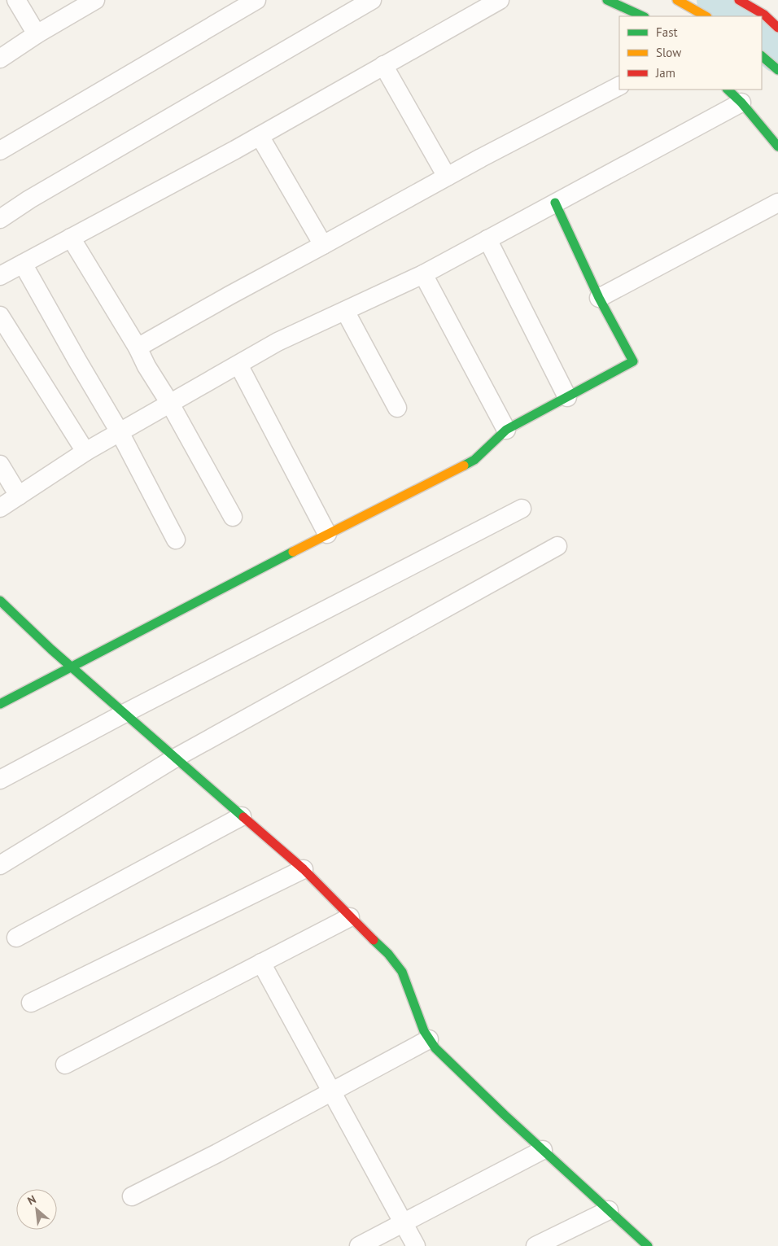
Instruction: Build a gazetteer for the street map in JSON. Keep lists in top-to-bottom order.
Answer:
{
  "legend": ["Fast", "Slow", "Jam"],
  "north": "top left"
}
